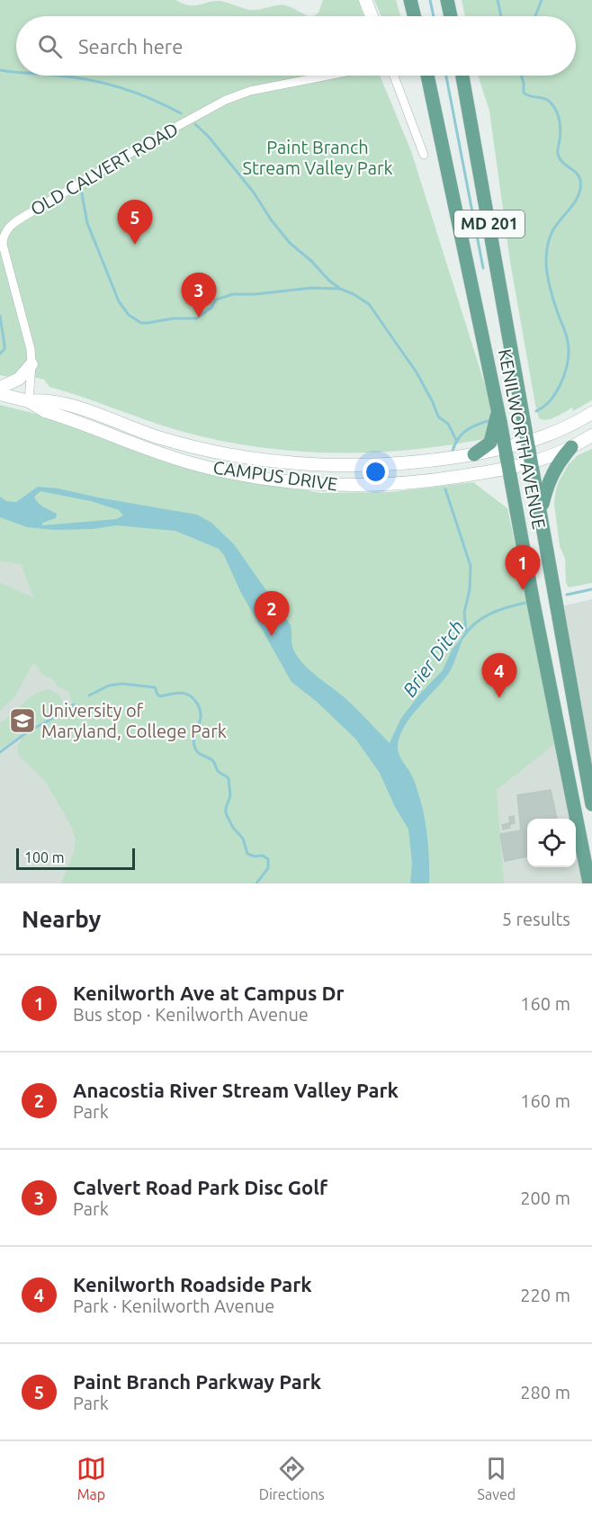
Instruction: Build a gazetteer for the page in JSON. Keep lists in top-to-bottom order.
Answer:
{
  "streets": {
    "main road": ["MD 201", "KENILWORTH AVENUE", "CAMPUS DRIVE"],
    "street": ["OLD CALVERT ROAD"]
  },
  "crossings": [
    ["OLD CALVERT ROAD", "CAMPUS DRIVE"],
    ["KENILWORTH AVENUE", "CAMPUS DRIVE"]
  ],
  "water": ["Brier Ditch"],
  "parks": ["Paint Branch Stream Valley Park"],
  "places": {
    "school or university": ["University of Maryland, College Park"]
  },
  "scale_bar": "100 m",
  "page": {
    "search": "Search here",
    "pins": [
      "5",
      "3",
      "1",
      "2",
      "4"
    ],
    "scale": "100 m",
    "heading": ["Nearby", "5 results"],
    "list": [
      {
        "mark": "1",
        "name": "Kenilworth Ave at Campus Dr",
        "note": "Bus stop · Kenilworth Avenue",
        "value": "160 m"
      },
      {
        "mark": "2",
        "name": "Anacostia River Stream Valley Park",
        "note": "Park",
        "value": "160 m"
      },
      {
        "mark": "3",
        "name": "Calvert Road Park Disc Golf",
        "note": "Park",
        "value": "200 m"
      },
      {
        "mark": "4",
        "name": "Kenilworth Roadside Park",
        "note": "Park · Kenilworth Avenue",
        "value": "220 m"
      },
      {
        "mark": "5",
        "name": "Paint Branch Parkway Park",
        "note": "Park",
        "value": "280 m"
      }
    ],
    "nav": ["Map", "Directions", "Saved"]
  }
}
